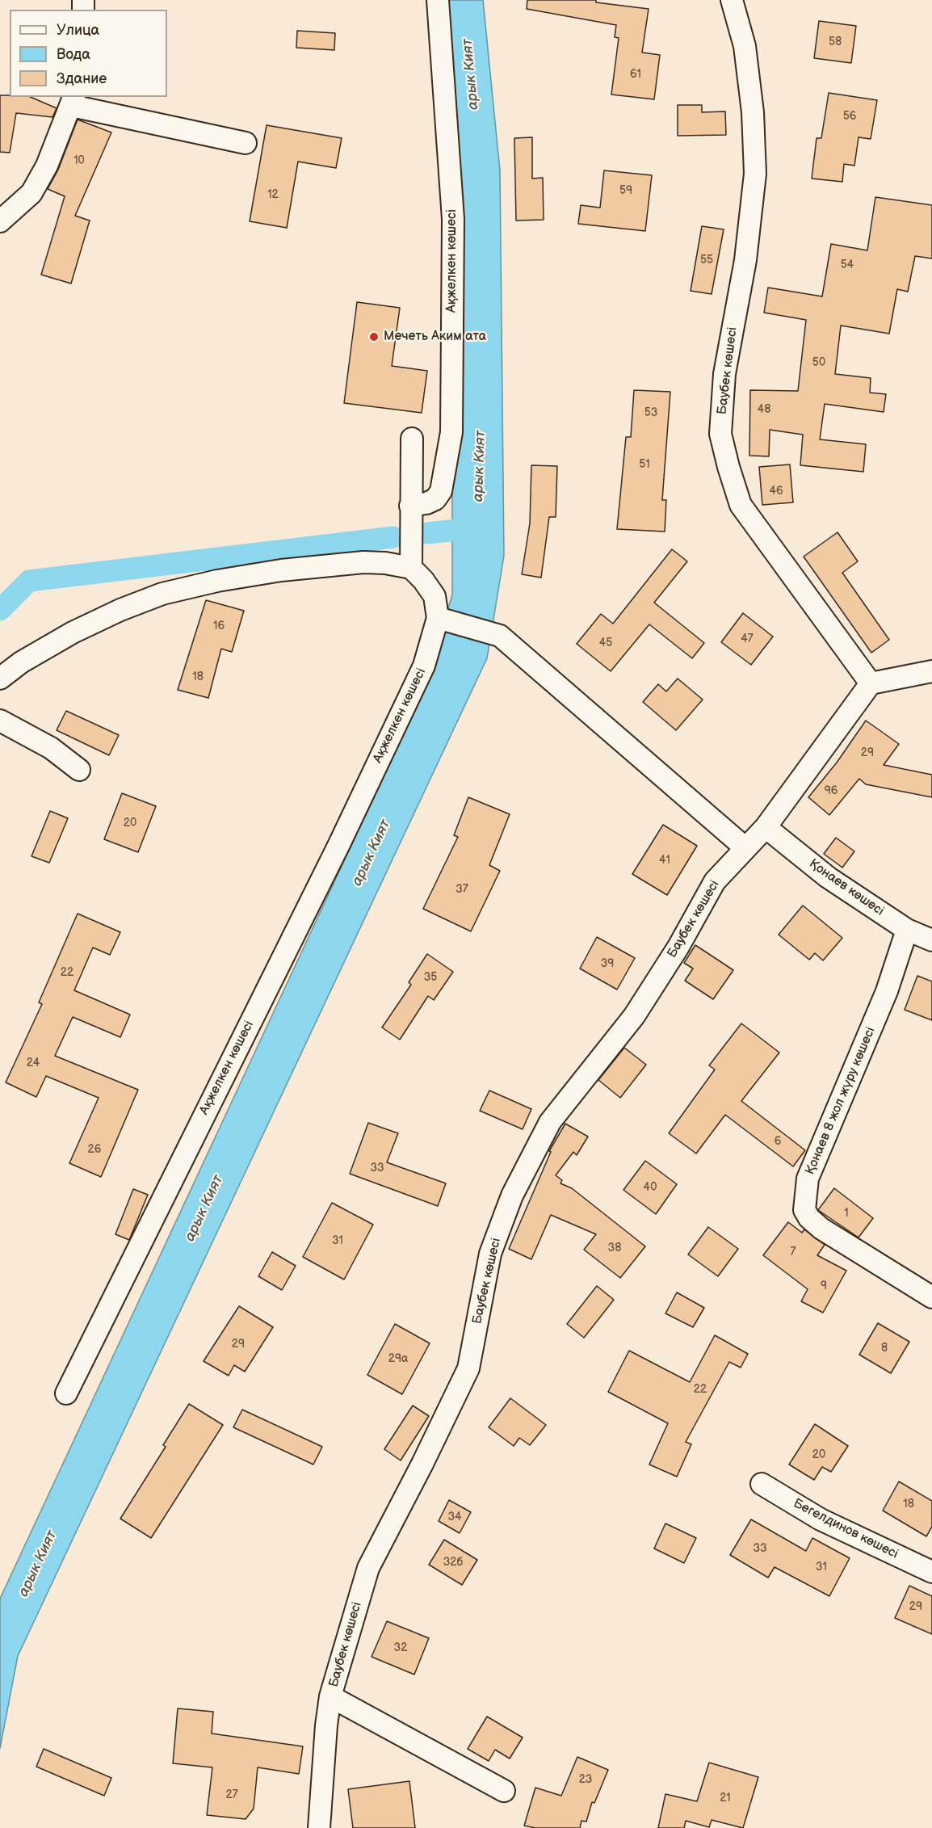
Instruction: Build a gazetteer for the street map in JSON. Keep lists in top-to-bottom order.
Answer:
{
  "streets": {
    "street": [
      "Ақжелкен көшесі",
      "Баубек көшесі",
      "Қонаев көшесі",
      "Қонаев 8 жол жүру көшесі",
      "Бегелдинов көшесі"
    ]
  },
  "crossings": [
    ["Баубек көшесі", "Қонаев көшесі"],
    ["Қонаев көшесі", "Қонаев 8 жол жүру көшесі"]
  ],
  "water": ["арык Кият"],
  "places": ["Мечеть Аким ата"],
  "house_numbers": [
    "58",
    "61",
    "56",
    "10",
    "59",
    "12",
    "55",
    "54",
    "50",
    "48",
    "53",
    "51",
    "46",
    "16",
    "47",
    "45",
    "18",
    "29",
    "96",
    "20",
    "41",
    "37",
    "39",
    "22",
    "35",
    "24",
    "6",
    "26",
    "33",
    "40",
    "1",
    "31",
    "38",
    "7",
    "9",
    "29",
    "8",
    "29а",
    "22",
    "20",
    "18",
    "34",
    "33",
    "32б",
    "31",
    "29",
    "32",
    "23",
    "27",
    "21"
  ],
  "legend": ["Улица", "Вода", "Здание"]
}
